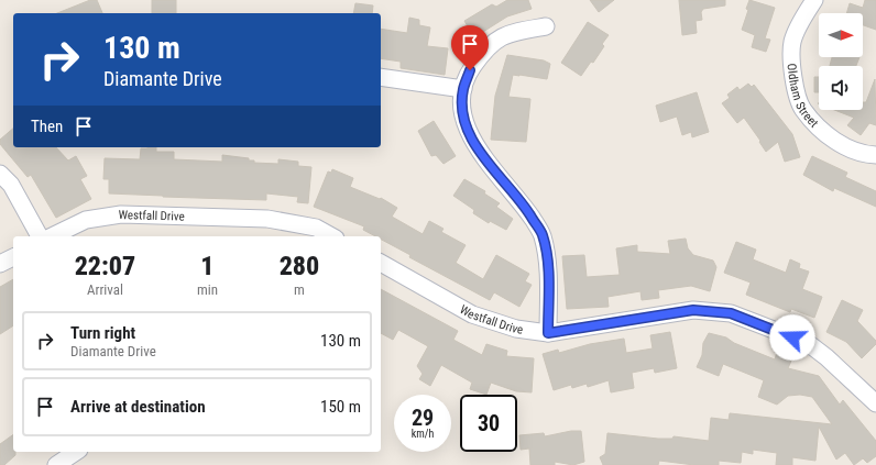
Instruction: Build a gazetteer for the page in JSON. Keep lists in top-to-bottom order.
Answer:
{
  "streets": {
    "street": ["Oldham Street", "Westfall Drive"]
  },
  "north": "right",
  "page": {
    "turn": ["130 m", "Diamante Drive"],
    "then": "Then",
    "eta": [
      "22:07",
      "Arrival",
      "1",
      "min",
      "280",
      "m"
    ],
    "list": [
      {
        "name": "Turn right",
        "note": "Diamante Drive",
        "value": "130 m"
      },
      {
        "name": "Arrive at destination",
        "value": "150 m"
      }
    ],
    "speed": "29 km/h",
    "limit": "30"
  }
}
